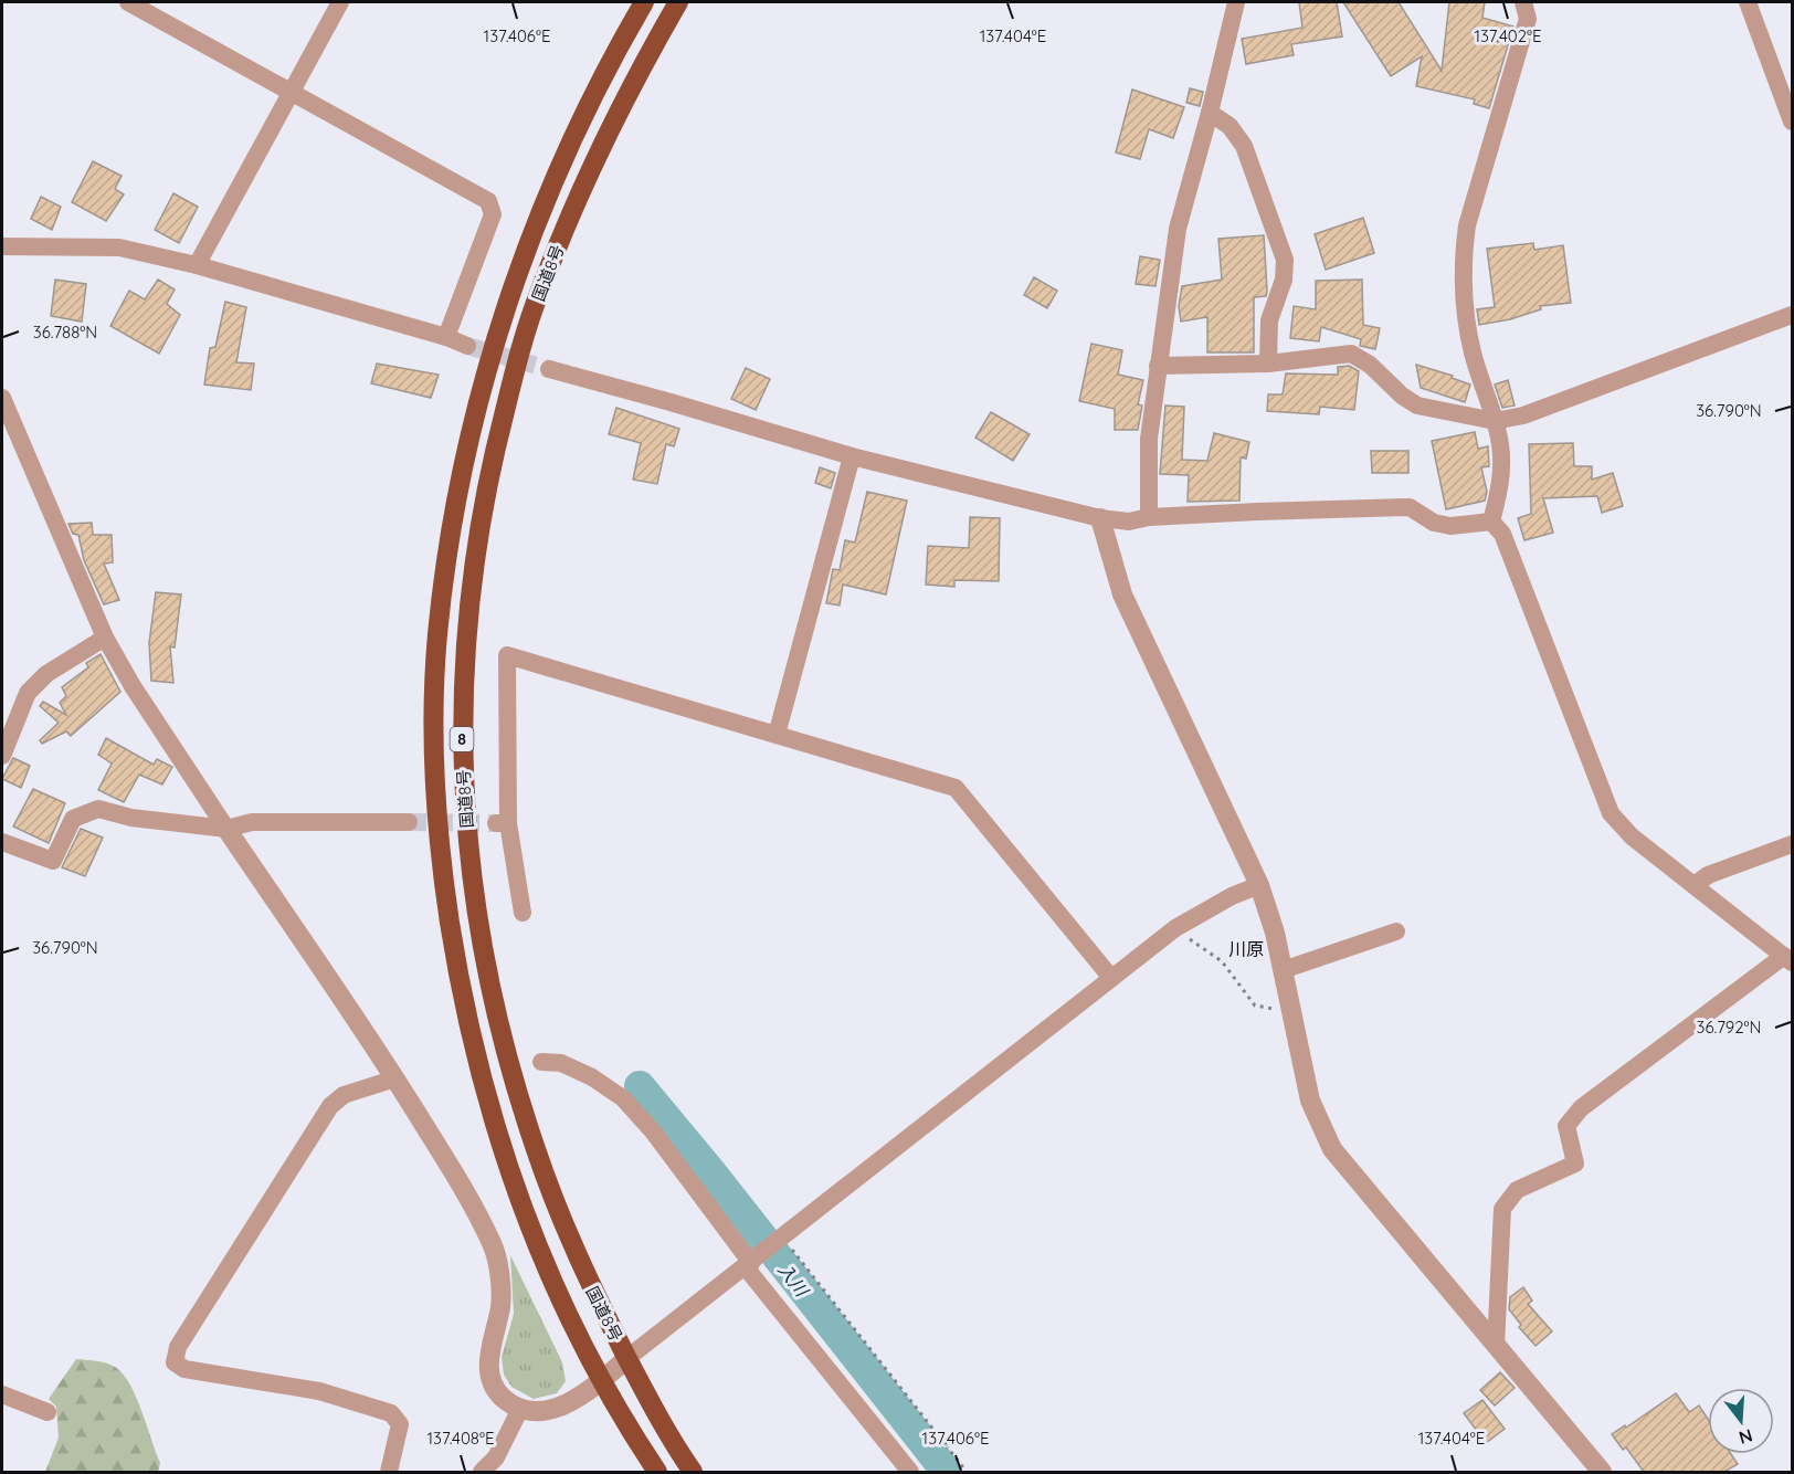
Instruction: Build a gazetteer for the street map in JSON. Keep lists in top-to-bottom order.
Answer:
{
  "streets": {
    "highway": ["国道8号", "8"]
  },
  "districts": ["川原"],
  "water": ["入川"],
  "north": "bottom",
  "coordinates": [
    "137.406°E",
    "137.404°E",
    "137.402°E",
    "36.788°N",
    "36.790°N",
    "36.792°N",
    "137.408°E"
  ]
}
